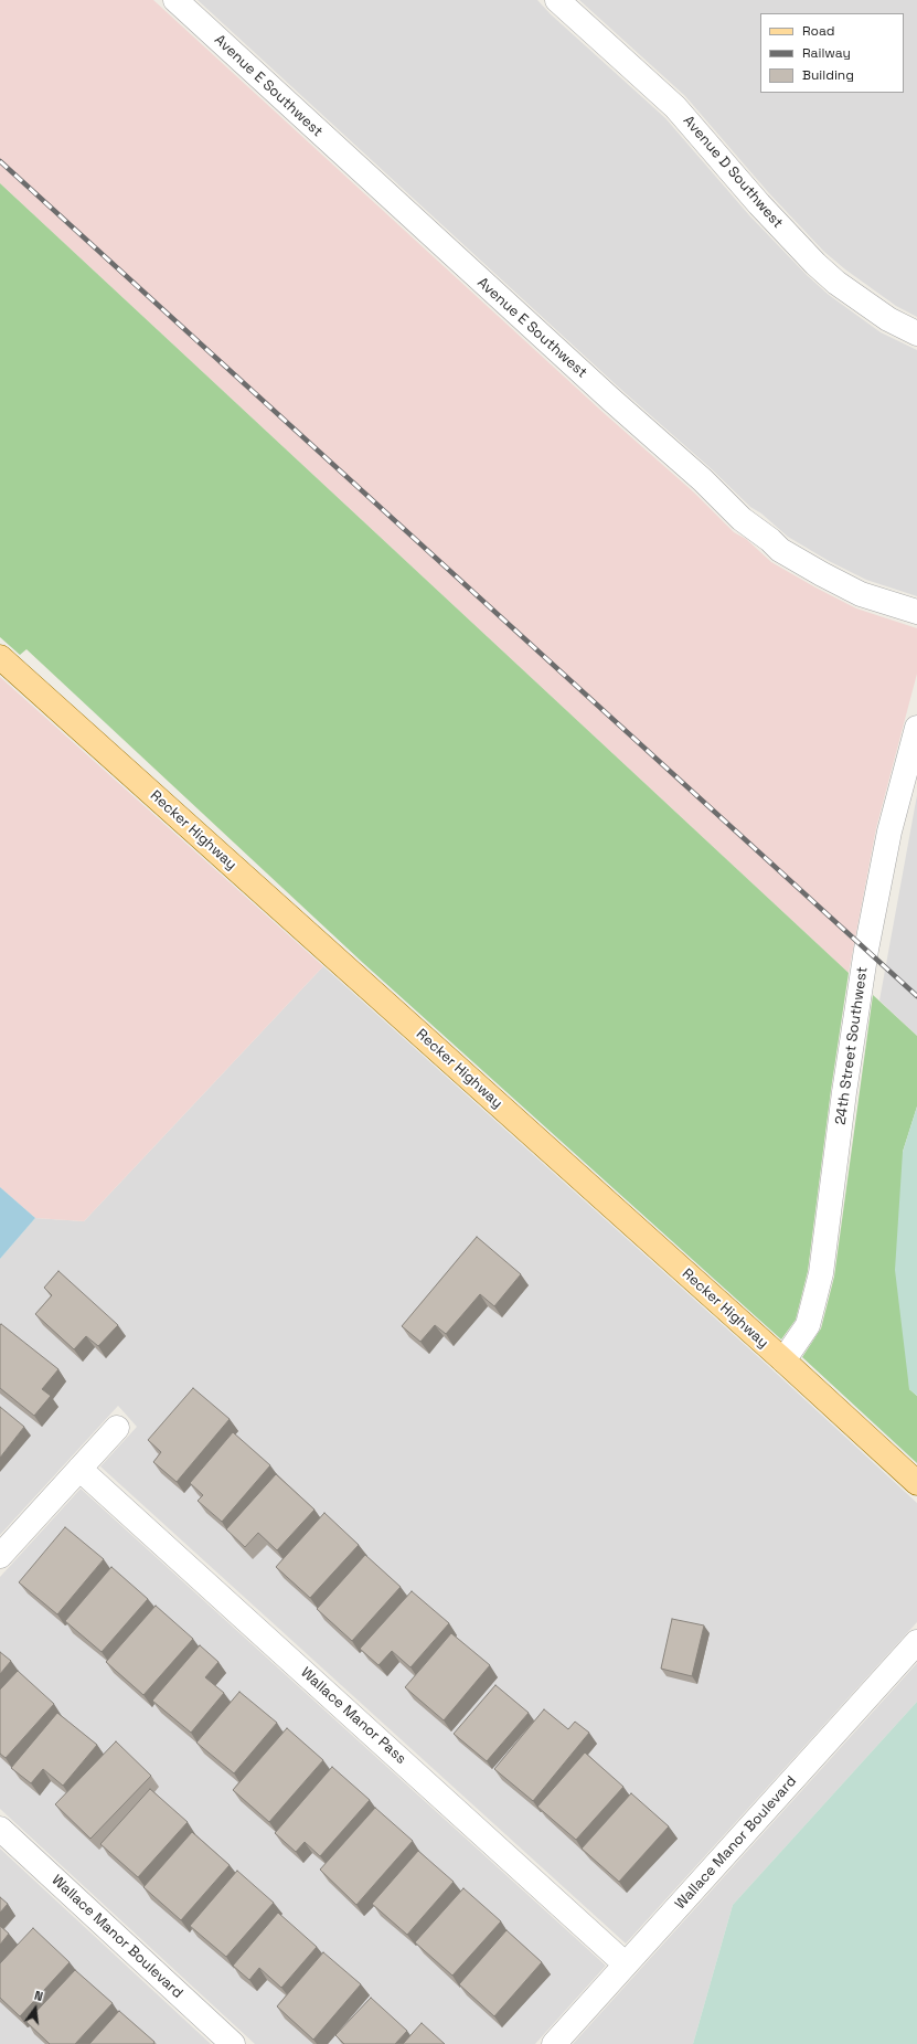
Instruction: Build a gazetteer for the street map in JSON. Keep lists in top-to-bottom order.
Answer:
{
  "streets": {
    "main road": ["Recker Highway"],
    "street": [
      "Avenue E Southwest",
      "Avenue D Southwest",
      "24th Street Southwest",
      "Wallace Manor Pass",
      "Wallace Manor Boulevard"
    ]
  },
  "crossings": [
    ["Recker Highway", "24th Street Southwest"],
    ["Wallace Manor Pass", "Wallace Manor Boulevard"]
  ],
  "legend": ["Road", "Railway", "Building"],
  "north": "top"
}
